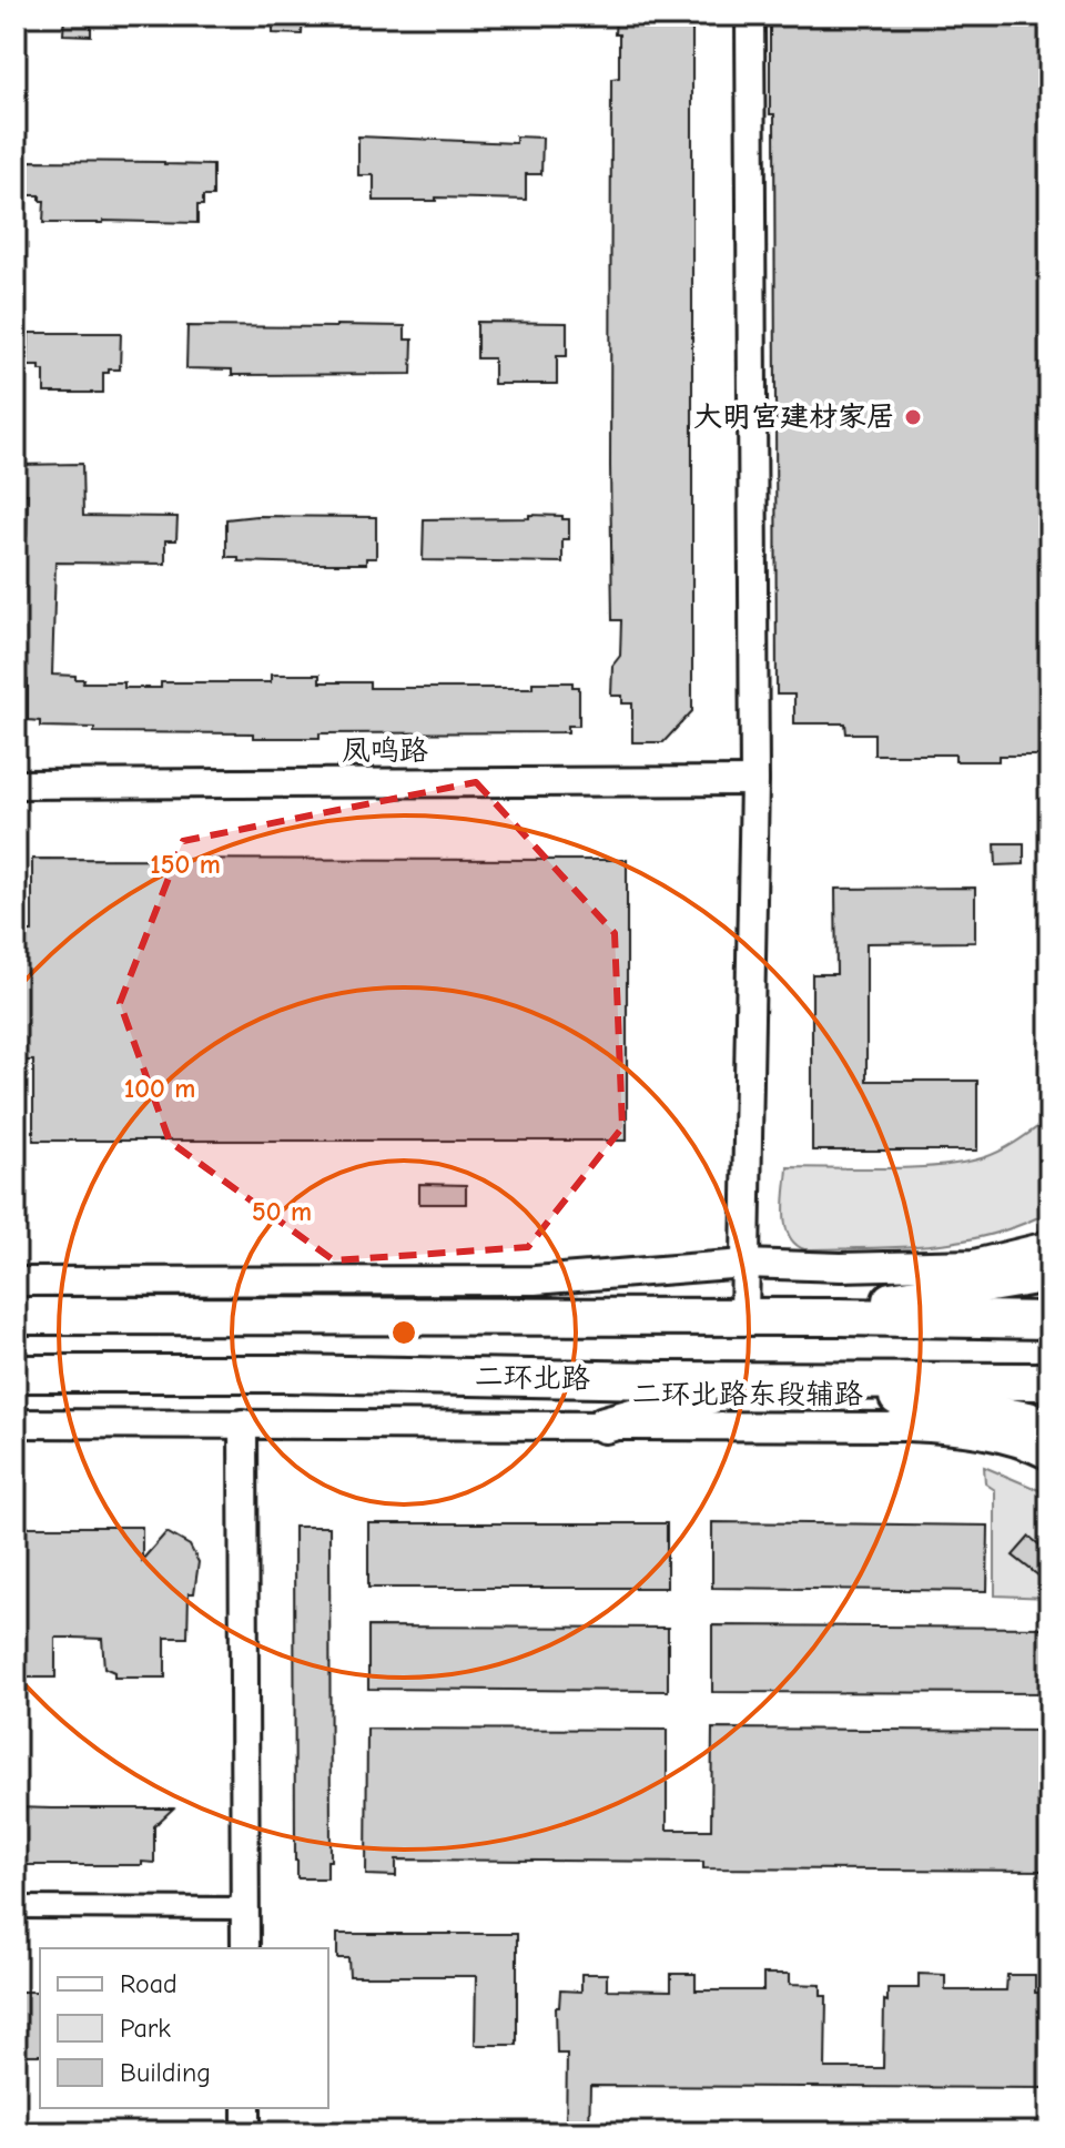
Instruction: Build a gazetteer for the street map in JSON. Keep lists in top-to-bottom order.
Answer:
{
  "streets": {
    "highway": ["二环北路"],
    "street": ["凤鸣路", "二环北路东段辅路"]
  },
  "places": ["大明宫建材家居"],
  "legend": ["Road", "Park", "Building"],
  "rings": ["150 m", "100 m", "50 m"]
}
